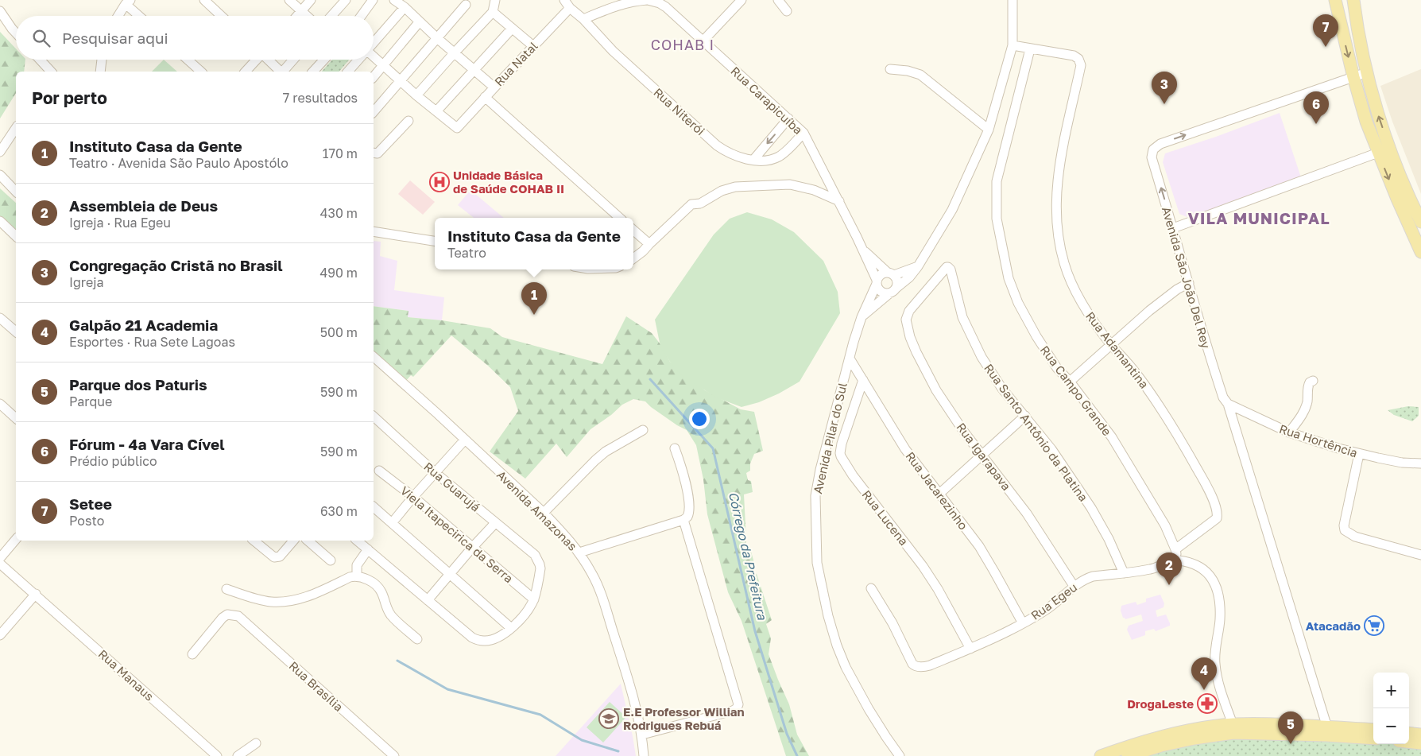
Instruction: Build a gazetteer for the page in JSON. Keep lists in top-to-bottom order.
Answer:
{
  "streets": {
    "street": [
      "Rua Natal",
      "Rua Carapicuíba",
      "Rua Niterói",
      "Avenida São João Del Rey",
      "Rua Adamantina",
      "Rua Campo Grande",
      "Rua Santo Antônio da Platina",
      "Avenida Pilar do Sul",
      "Rua Hortência",
      "Rua Igarapava",
      "Rua Guarujá",
      "Rua Jacarezinho",
      "Avenida Amazonas",
      "Rua Lucena",
      "Viela Itapecirica da Serra",
      "Rua Egeu",
      "Rua Manaus",
      "Rua Brasília"
    ]
  },
  "crossings": [
    ["Rua Natal", "Rua Niterói"],
    ["Rua Carapicuíba", "Rua Niterói"],
    ["Rua Carapicuíba", "Avenida Pilar do Sul"],
    ["Avenida São João Del Rey", "Rua Hortência"],
    ["Rua Adamantina", "Rua Campo Grande"],
    ["Rua Campo Grande", "Rua Egeu"],
    ["Rua Santo Antônio da Platina", "Rua Igarapava"],
    ["Rua Santo Antônio da Platina", "Rua Egeu"],
    ["Avenida Pilar do Sul", "Rua Jacarezinho"],
    ["Rua Igarapava", "Rua Egeu"],
    ["Rua Guarujá", "Viela Itapecirica da Serra"],
    ["Rua Jacarezinho", "Rua Lucena"],
    ["Rua Jacarezinho", "Rua Egeu"],
    ["Rua Lucena", "Rua Egeu"]
  ],
  "districts": ["COHAB I", "VILA MUNICIPAL"],
  "water": ["Córrego da Prefeitura"],
  "places": {
    "hospital": ["Unidade Básica de Saúde COHAB II"],
    "supermarket": ["Atacadão"],
    "pharmacy": ["DrogaLeste"],
    "school or university": ["E.E Professor Willian Rodrigues Rebuá"]
  },
  "page": {
    "pins": [
      "7",
      "3",
      "6",
      "1",
      "2",
      "4",
      "5"
    ],
    "search": "Pesquisar aqui",
    "heading": ["Por perto", "7 resultados"],
    "list": [
      {
        "mark": "1",
        "name": "Instituto Casa da Gente",
        "note": "Teatro · Avenida São Paulo Apostólo",
        "value": "170 m"
      },
      {
        "mark": "2",
        "name": "Assembleia de Deus",
        "note": "Igreja · Rua Egeu",
        "value": "430 m"
      },
      {
        "mark": "3",
        "name": "Congregação Cristã no Brasil",
        "note": "Igreja",
        "value": "490 m"
      },
      {
        "mark": "4",
        "name": "Galpão 21 Academia",
        "note": "Esportes · Rua Sete Lagoas",
        "value": "500 m"
      },
      {
        "mark": "5",
        "name": "Parque dos Paturis",
        "note": "Parque",
        "value": "590 m"
      },
      {
        "mark": "6",
        "name": "Fórum - 4ª Vara Cível",
        "note": "Prédio público",
        "value": "590 m"
      },
      {
        "mark": "7",
        "name": "Setee",
        "note": "Posto",
        "value": "630 m"
      }
    ],
    "popup": ["Instituto Casa da Gente", "Teatro"],
    "map_buttons": ["+", "−"]
  }
}
